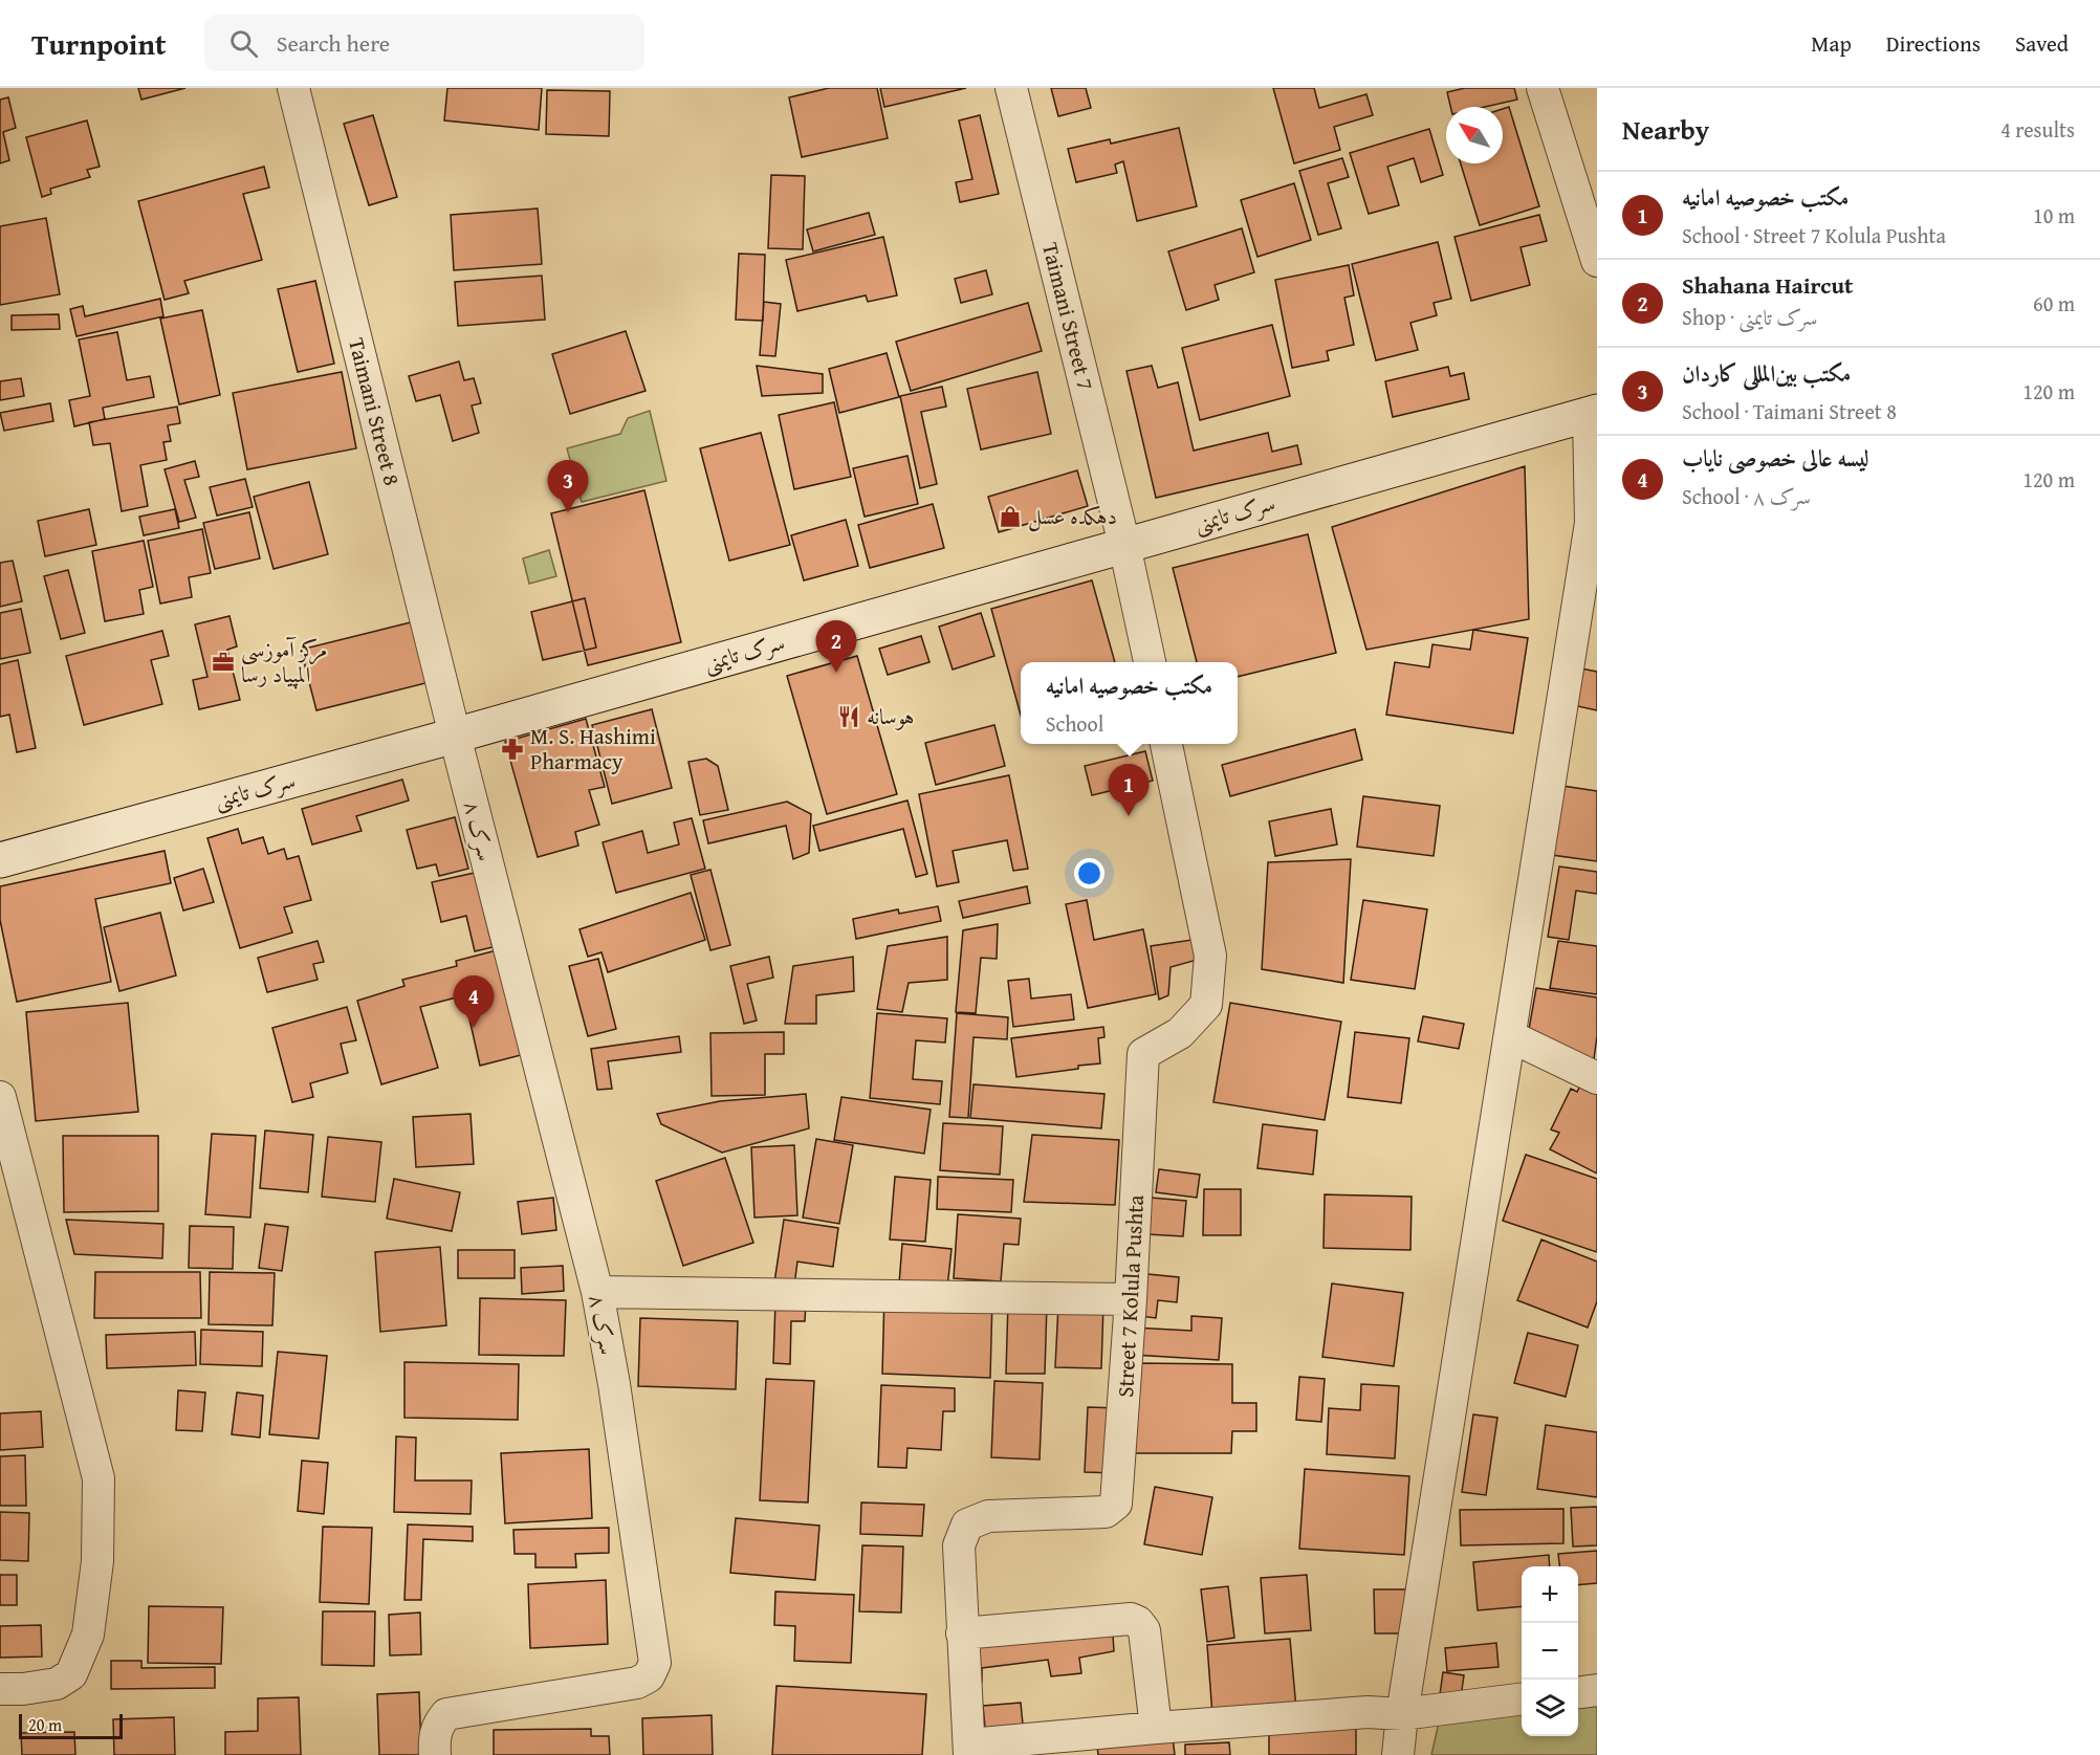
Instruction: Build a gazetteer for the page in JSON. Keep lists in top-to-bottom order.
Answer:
{
  "streets": {
    "main road": ["سرک تایمنی"],
    "street": [
      "Taimani Street 7",
      "Taimani Street 8",
      "سرک ۸",
      "Street 7 Kolula Pushta"
    ]
  },
  "crossings": [
    ["Taimani Street 7", "سرک تایمنی"],
    ["Taimani Street 8", "سرک تایمنی"],
    ["Taimani Street 8", "سرک ۸"],
    ["سرک تایمنی", "سرک ۸"]
  ],
  "places": {
    "shop": ["دهکده عسل"],
    "office": ["مرکز آموزسی المپیاد رسا"],
    "restaurant": ["هوسانه"],
    "pharmacy": ["M. S. Hashimi Pharmacy"]
  },
  "scale_bar": "20 m",
  "north": "top left",
  "page": {
    "header": "Turnpoint",
    "search": "Search here",
    "nav": ["Map", "Directions", "Saved"],
    "heading": ["Nearby", "4 results"],
    "list": [
      {
        "mark": "1",
        "name": "مکتب خصوصیه امانیه",
        "note": "School · Street 7 Kolula Pushta",
        "value": "10 m"
      },
      {
        "mark": "2",
        "name": "Shahana Haircut",
        "note": "Shop · سرک تایمنی",
        "value": "60 m"
      },
      {
        "mark": "3",
        "name": "مکتب بین‌المللی کاردان",
        "note": "School · Taimani Street 8",
        "value": "120 m"
      },
      {
        "mark": "4",
        "name": "لیسه عالی خصوصی نایاب",
        "note": "School · سرک ۸",
        "value": "120 m"
      }
    ],
    "pins": [
      "3",
      "2",
      "1",
      "4"
    ],
    "popup": ["مکتب خصوصیه امانیه", "School"],
    "map_buttons": ["+", "−"],
    "scale": "20 m"
  }
}
